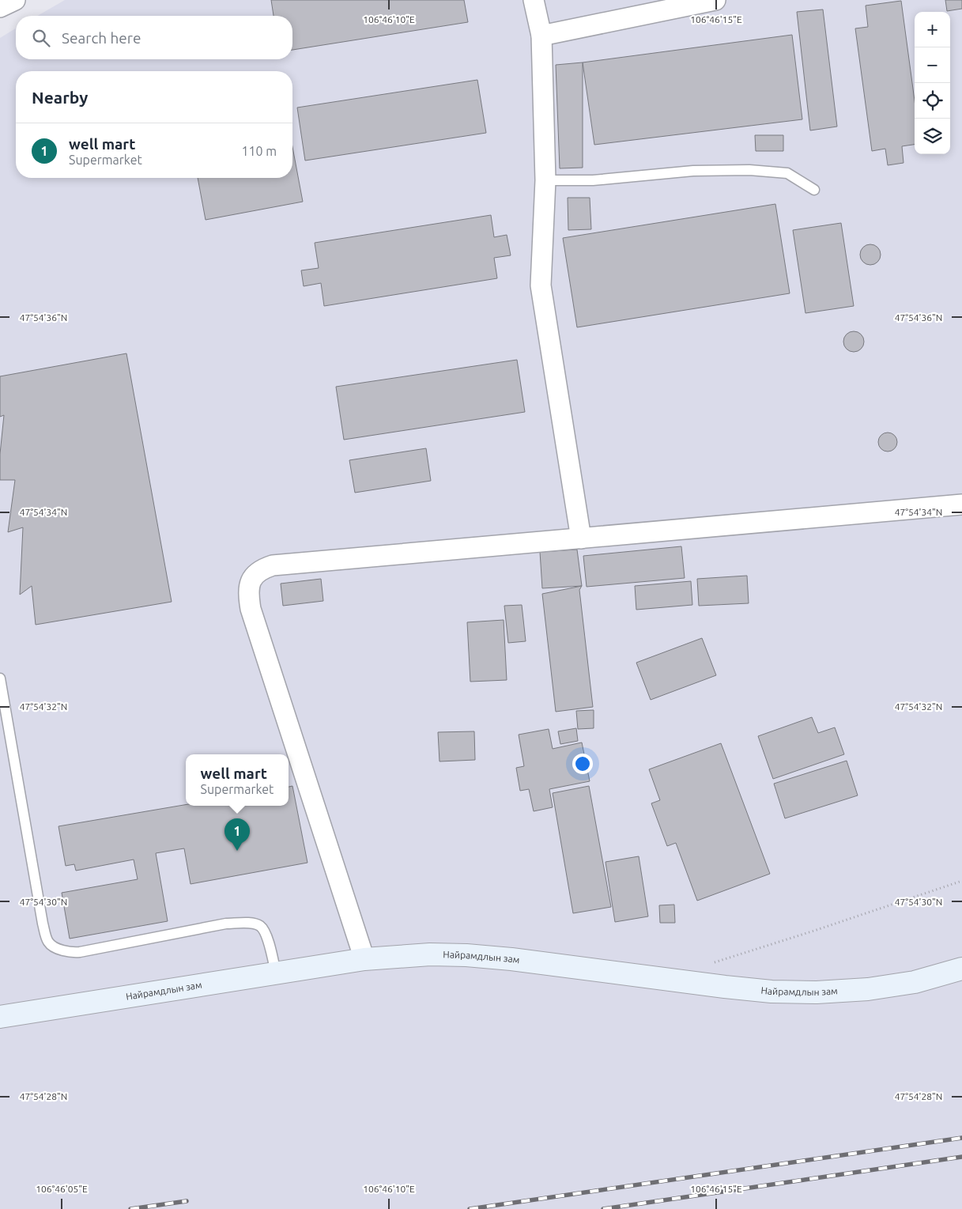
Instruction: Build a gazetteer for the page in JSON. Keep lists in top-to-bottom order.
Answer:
{
  "streets": {
    "main road": ["Найрамдлын зам"]
  },
  "page": {
    "map_buttons": ["+", "−"],
    "search": "Search here",
    "heading": "Nearby",
    "list": [
      {
        "mark": "1",
        "name": "well mart",
        "note": "Supermarket",
        "value": "110 m"
      }
    ],
    "popup": ["well mart", "Supermarket"],
    "pins": "1"
  },
  "coordinates": [
    "106°46'10\"E",
    "106°46'15\"E",
    "47°54'36\"N",
    "47°54'34\"N",
    "47°54'32\"N",
    "47°54'30\"N",
    "47°54'28\"N",
    "106°46'05\"E"
  ]
}
